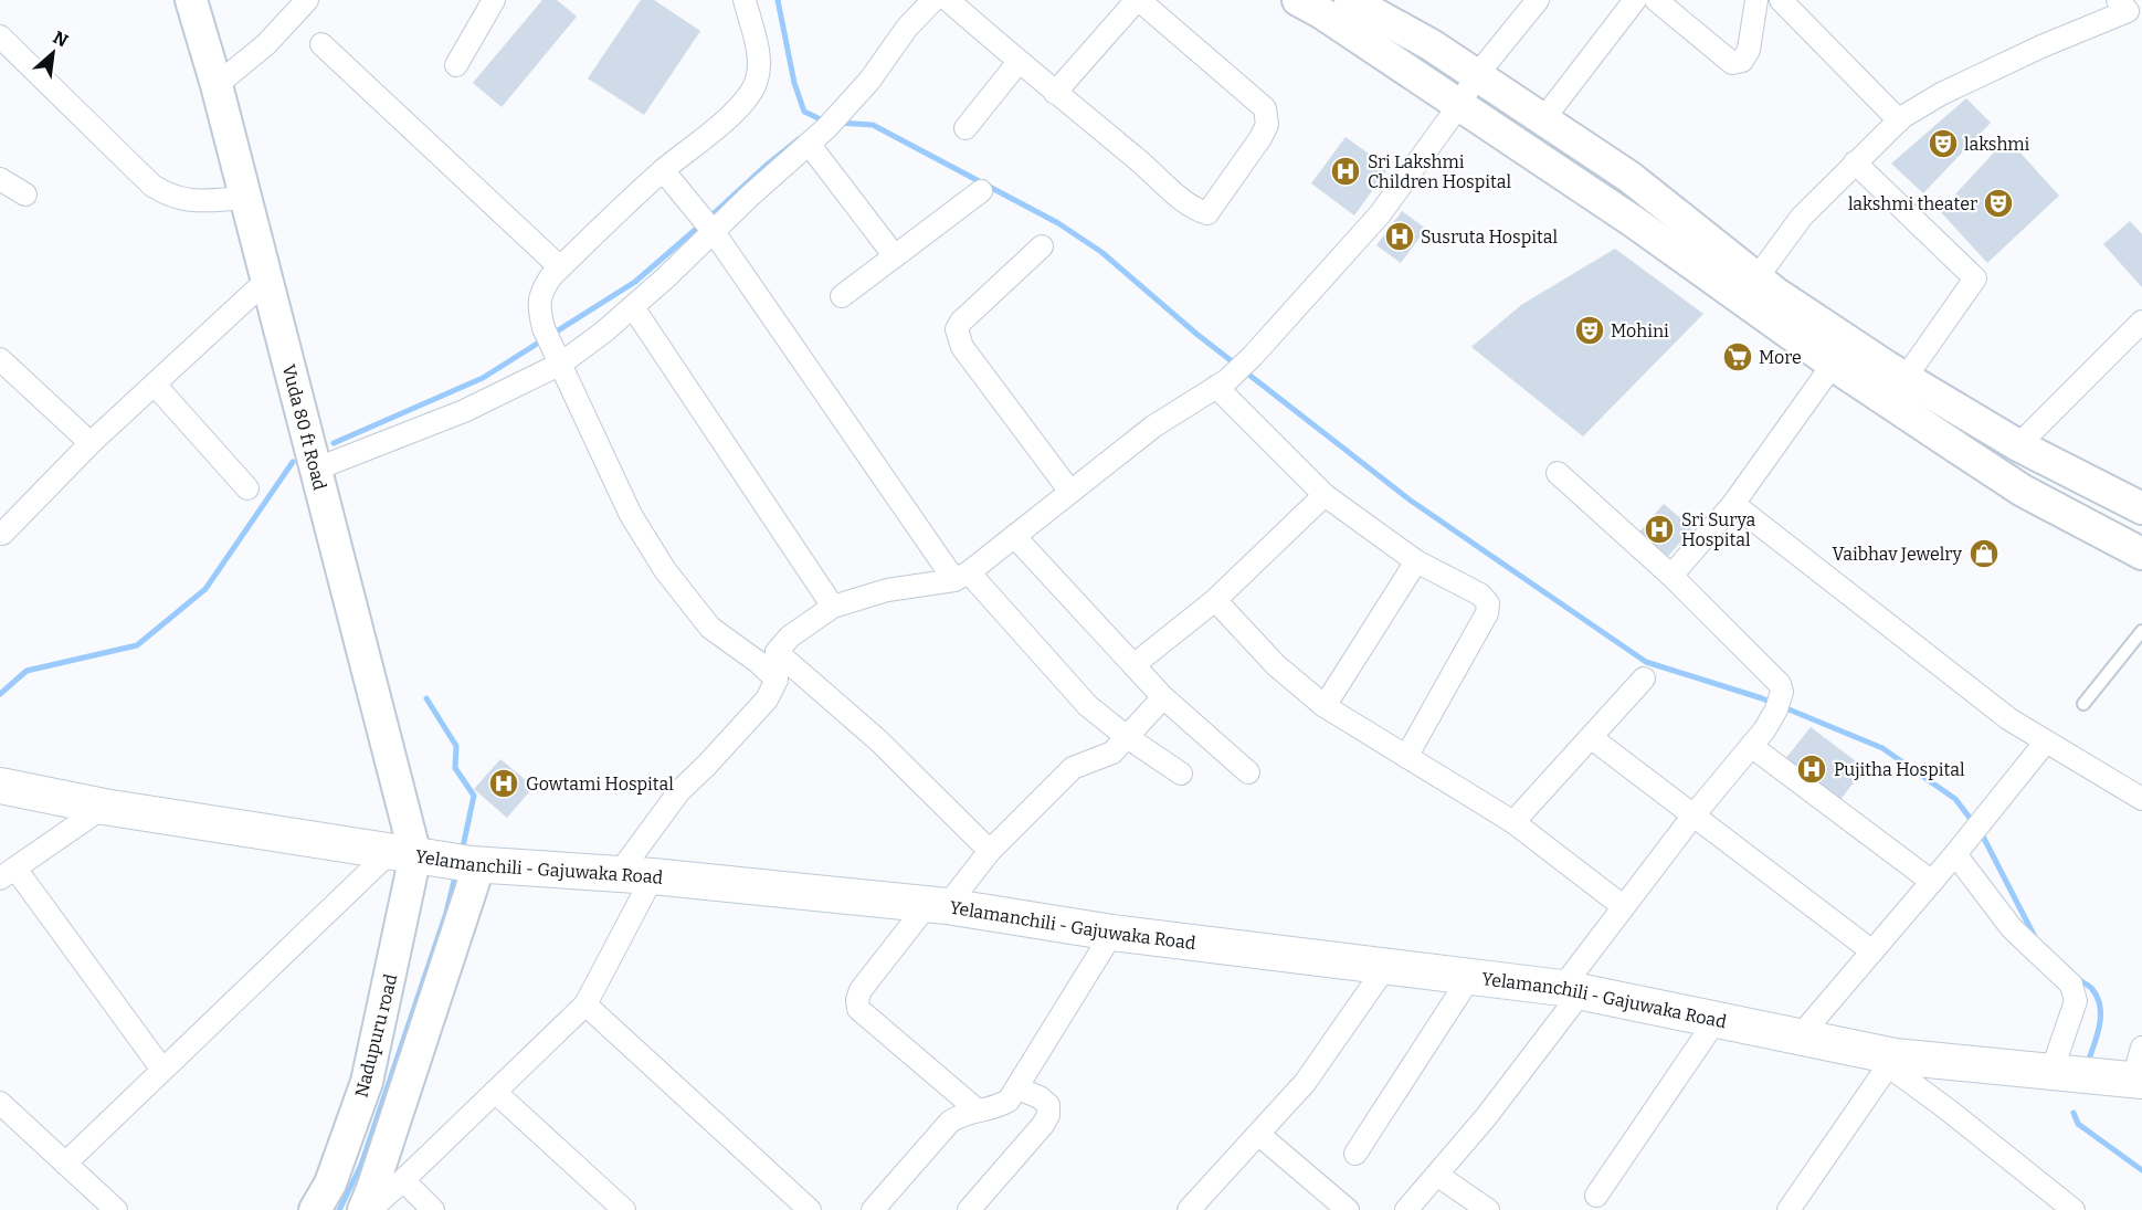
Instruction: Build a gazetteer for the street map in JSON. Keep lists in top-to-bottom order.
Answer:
{
  "streets": {
    "main road": ["Vuda 80 ft Road", "Yelamanchili - Gajuwaka Road", "Nadupuru road"]
  },
  "crossings": [
    ["Vuda 80 ft Road", "Yelamanchili - Gajuwaka Road"],
    ["Vuda 80 ft Road", "Nadupuru road"],
    ["Yelamanchili - Gajuwaka Road", "Nadupuru road"]
  ],
  "places": {
    "theatre": ["lakshmi", "lakshmi theater", "Mohini"],
    "hospital": [
      "Sri Lakshmi Children Hospital",
      "Susruta Hospital",
      "Sri Surya Hospital",
      "Pujitha Hospital",
      "Gowtami Hospital"
    ],
    "supermarket": ["More"],
    "shop": ["Vaibhav Jewelry"]
  },
  "north": "top right"
}
